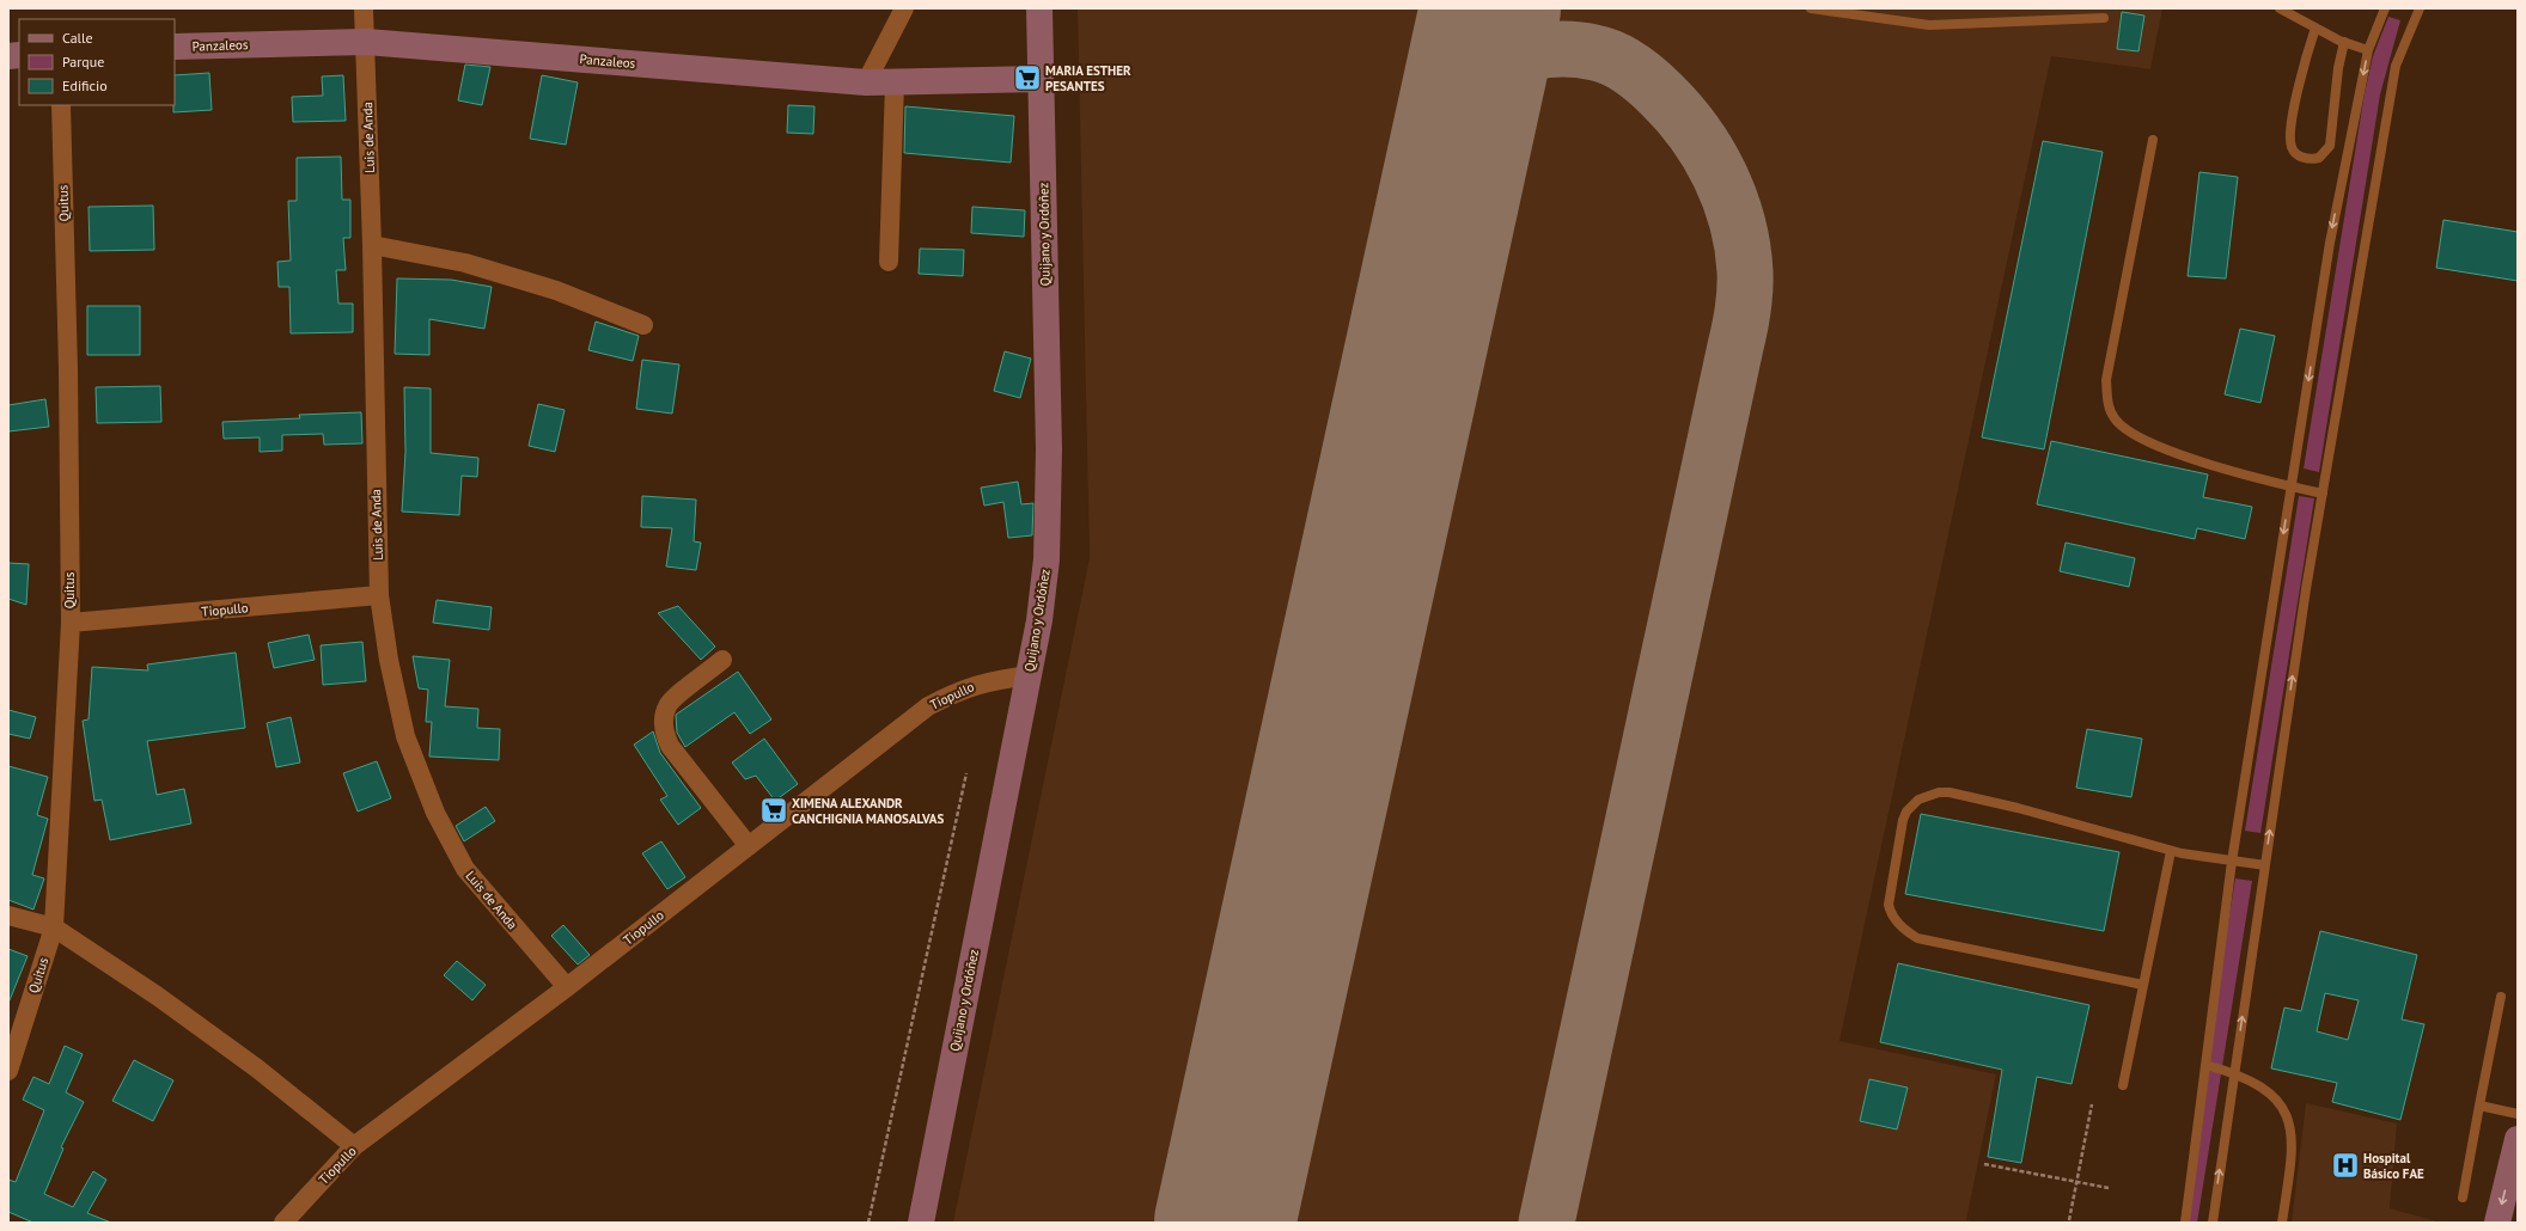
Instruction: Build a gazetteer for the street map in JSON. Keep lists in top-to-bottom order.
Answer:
{
  "streets": {
    "street": [
      "Panzaleos",
      "Luis de Anda",
      "Quitus",
      "Quijano y Ordóñez",
      "Tiopullo"
    ]
  },
  "crossings": [
    ["Panzaleos", "Luis de Anda"],
    ["Panzaleos", "Quijano y Ordóñez"],
    ["Luis de Anda", "Tiopullo"],
    ["Quitus", "Tiopullo"],
    ["Quijano y Ordóñez", "Tiopullo"]
  ],
  "places": {
    "supermarket": ["MARIA ESTHER PESANTES", "XIMENA ALEXANDR CANCHIGNIA MANOSALVAS"],
    "hospital": ["Hospital Básico FAE"]
  },
  "legend": ["Calle", "Parque", "Edificio"]
}
